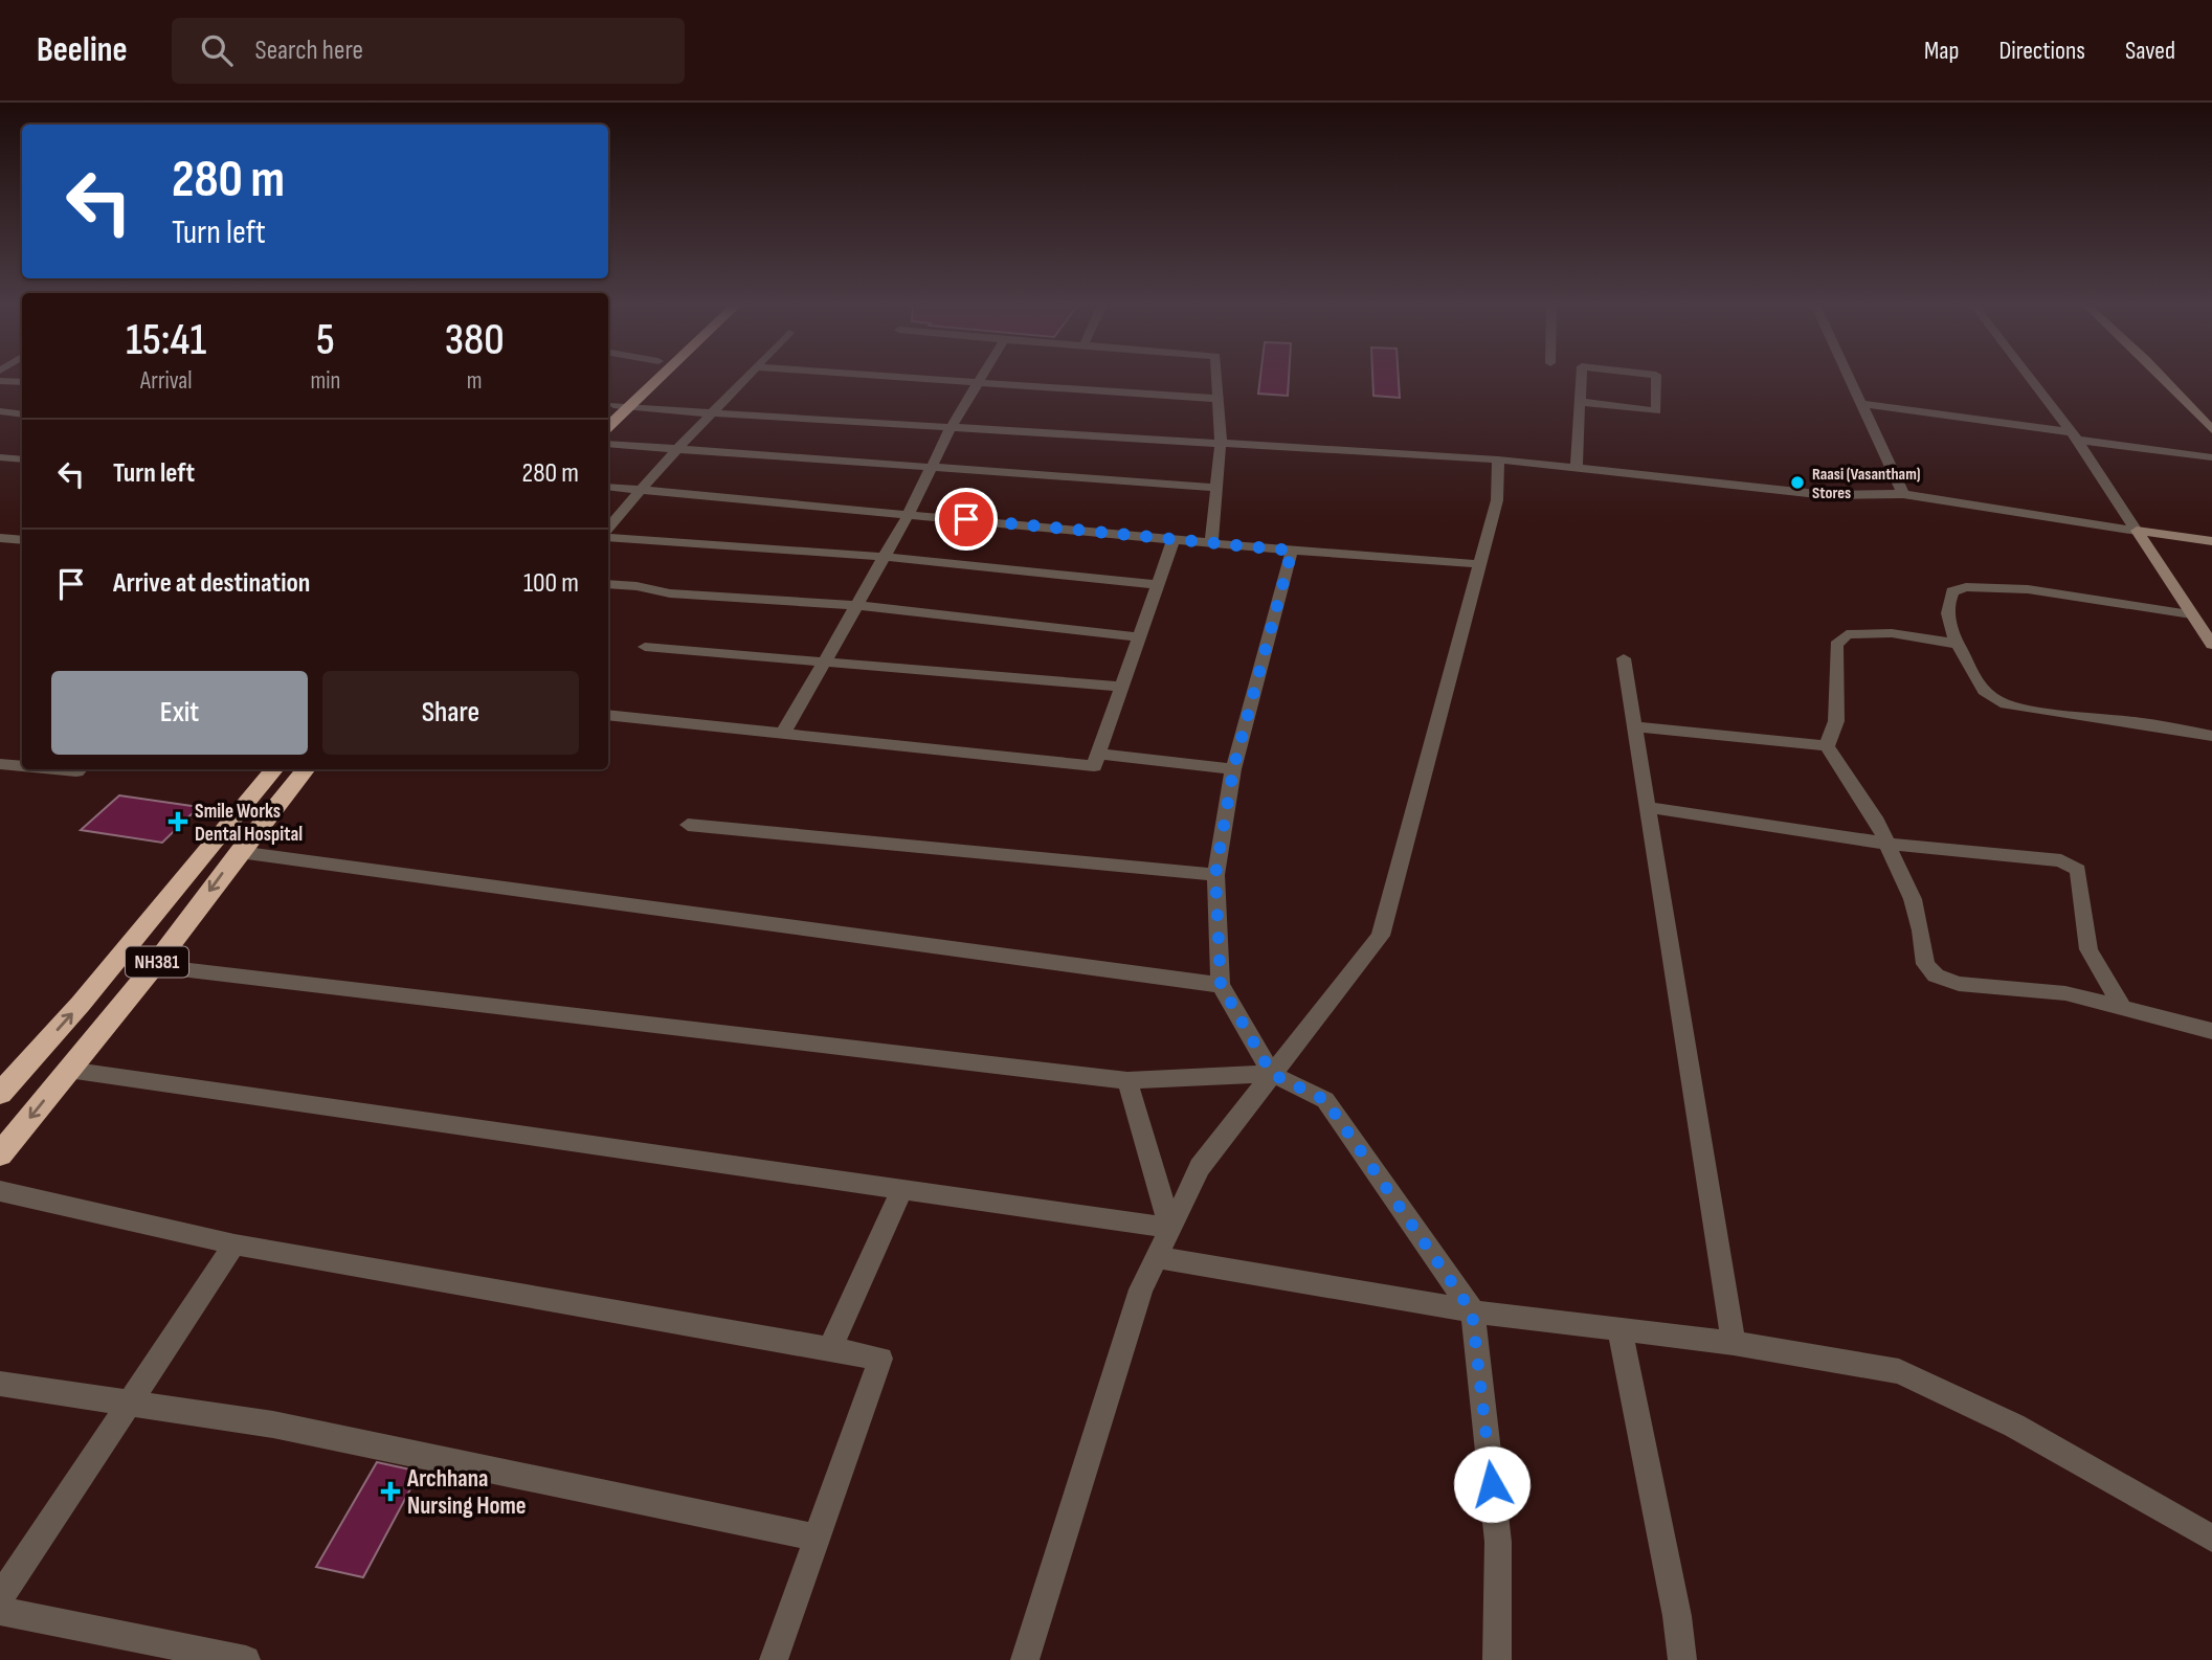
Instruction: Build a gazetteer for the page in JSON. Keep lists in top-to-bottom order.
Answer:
{
  "streets": {
    "highway": ["NH381"]
  },
  "places": {
    "other": ["Raasi (Vasantham) Stores"],
    "health": ["Smile Works Dental Hospital", "Archhana Nursing Home"]
  },
  "page": {
    "header": "Beeline",
    "search": "Search here",
    "nav": ["Map", "Directions", "Saved"],
    "turn": ["280 m", "Turn left"],
    "eta": [
      "15:41",
      "Arrival",
      "5",
      "min",
      "380",
      "m"
    ],
    "list": [
      {
        "name": "Turn left",
        "value": "280 m"
      },
      {
        "name": "Arrive at destination",
        "value": "100 m"
      }
    ],
    "buttons": ["Exit", "Share"]
  }
}
